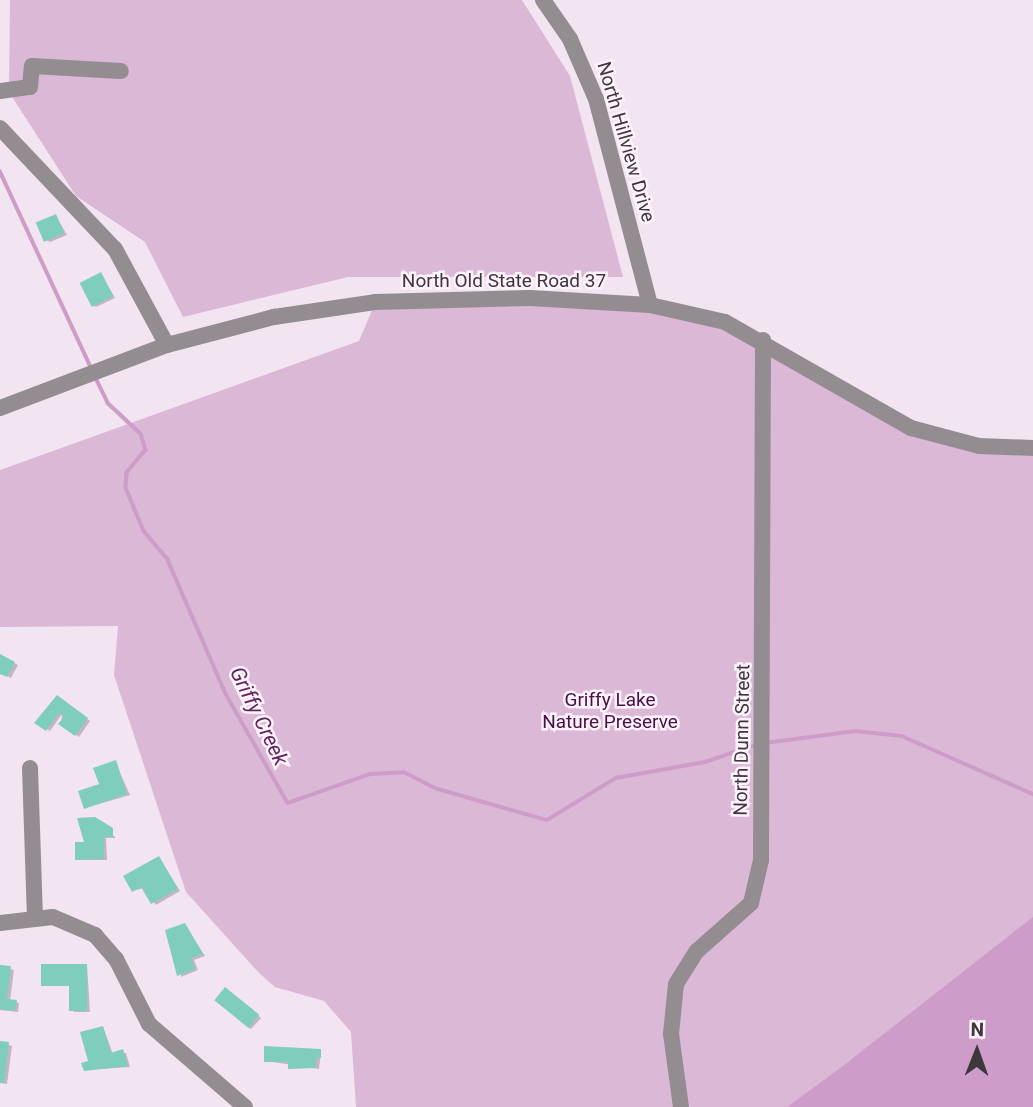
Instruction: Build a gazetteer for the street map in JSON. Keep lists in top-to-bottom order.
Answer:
{
  "streets": {
    "street": ["North Hillview Drive", "North Old State Road 37", "North Dunn Street"]
  },
  "crossings": [
    ["North Hillview Drive", "North Old State Road 37"],
    ["North Old State Road 37", "North Dunn Street"]
  ],
  "water": ["Griffy Creek"],
  "parks": ["Griffy Lake Nature Preserve"],
  "north": "top"
}
